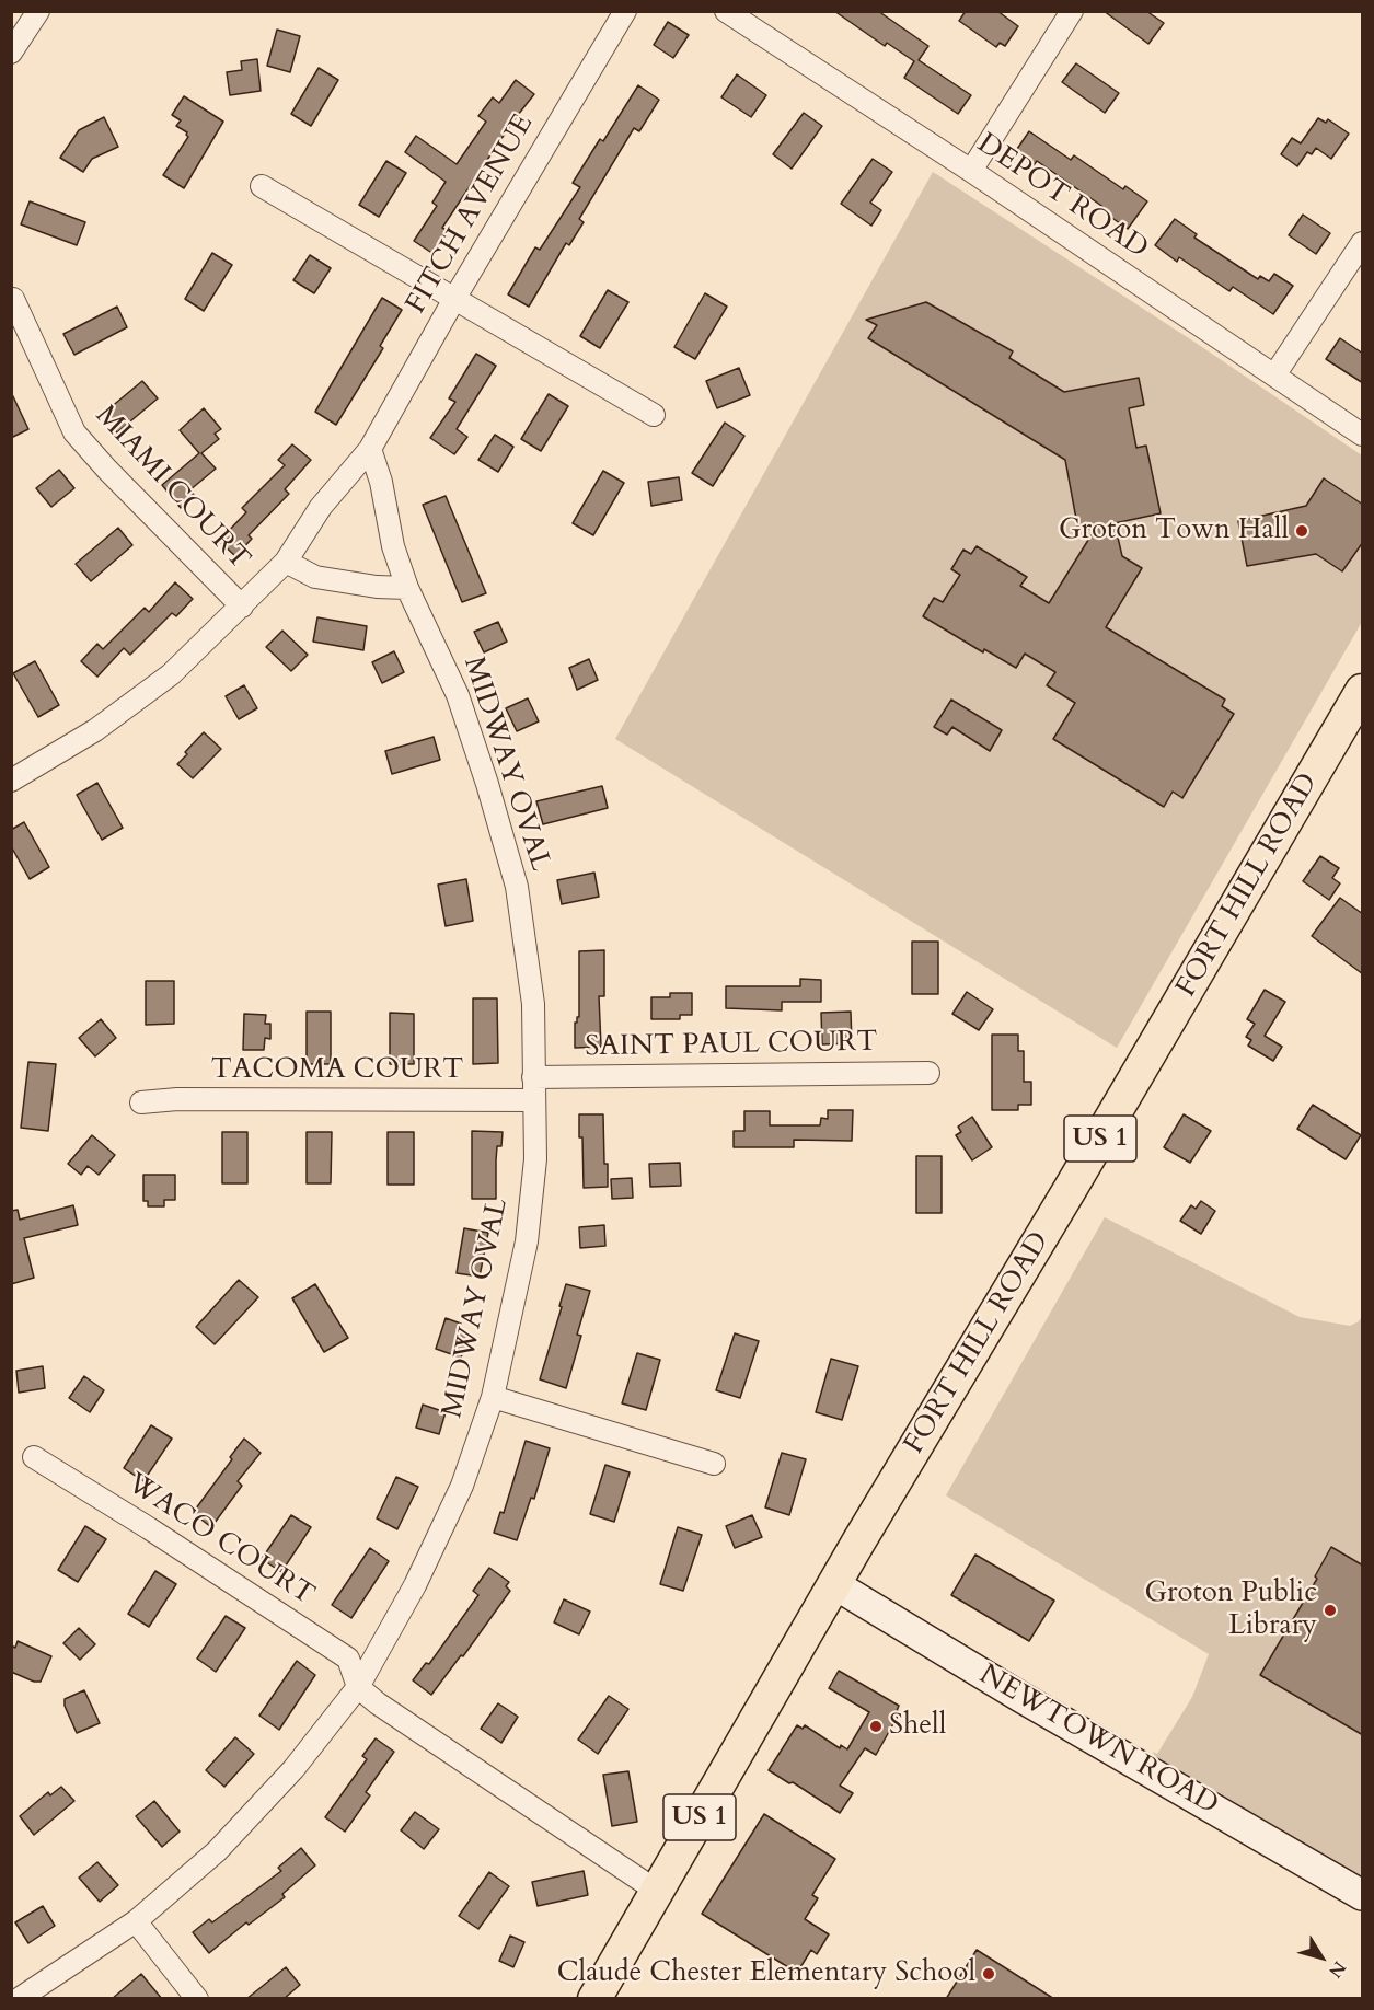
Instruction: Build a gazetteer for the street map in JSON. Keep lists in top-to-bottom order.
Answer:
{
  "streets": {
    "main road": ["FORT HILL ROAD", "US 1", "NEWTOWN ROAD"],
    "street": [
      "DEPOT ROAD",
      "FITCH AVENUE",
      "MIAMI COURT",
      "MIDWAY OVAL",
      "SAINT PAUL COURT",
      "TACOMA COURT",
      "WACO COURT"
    ]
  },
  "crossings": [
    ["FITCH AVENUE", "MIDWAY OVAL"],
    ["MIDWAY OVAL", "SAINT PAUL COURT"],
    ["MIDWAY OVAL", "TACOMA COURT"],
    ["MIDWAY OVAL", "WACO COURT"],
    ["FORT HILL ROAD", "NEWTOWN ROAD"]
  ],
  "places": [
    "Groton Town Hall",
    "Groton Public Library",
    "Shell",
    "Claude Chester Elementary School"
  ],
  "north": "bottom right"
}
